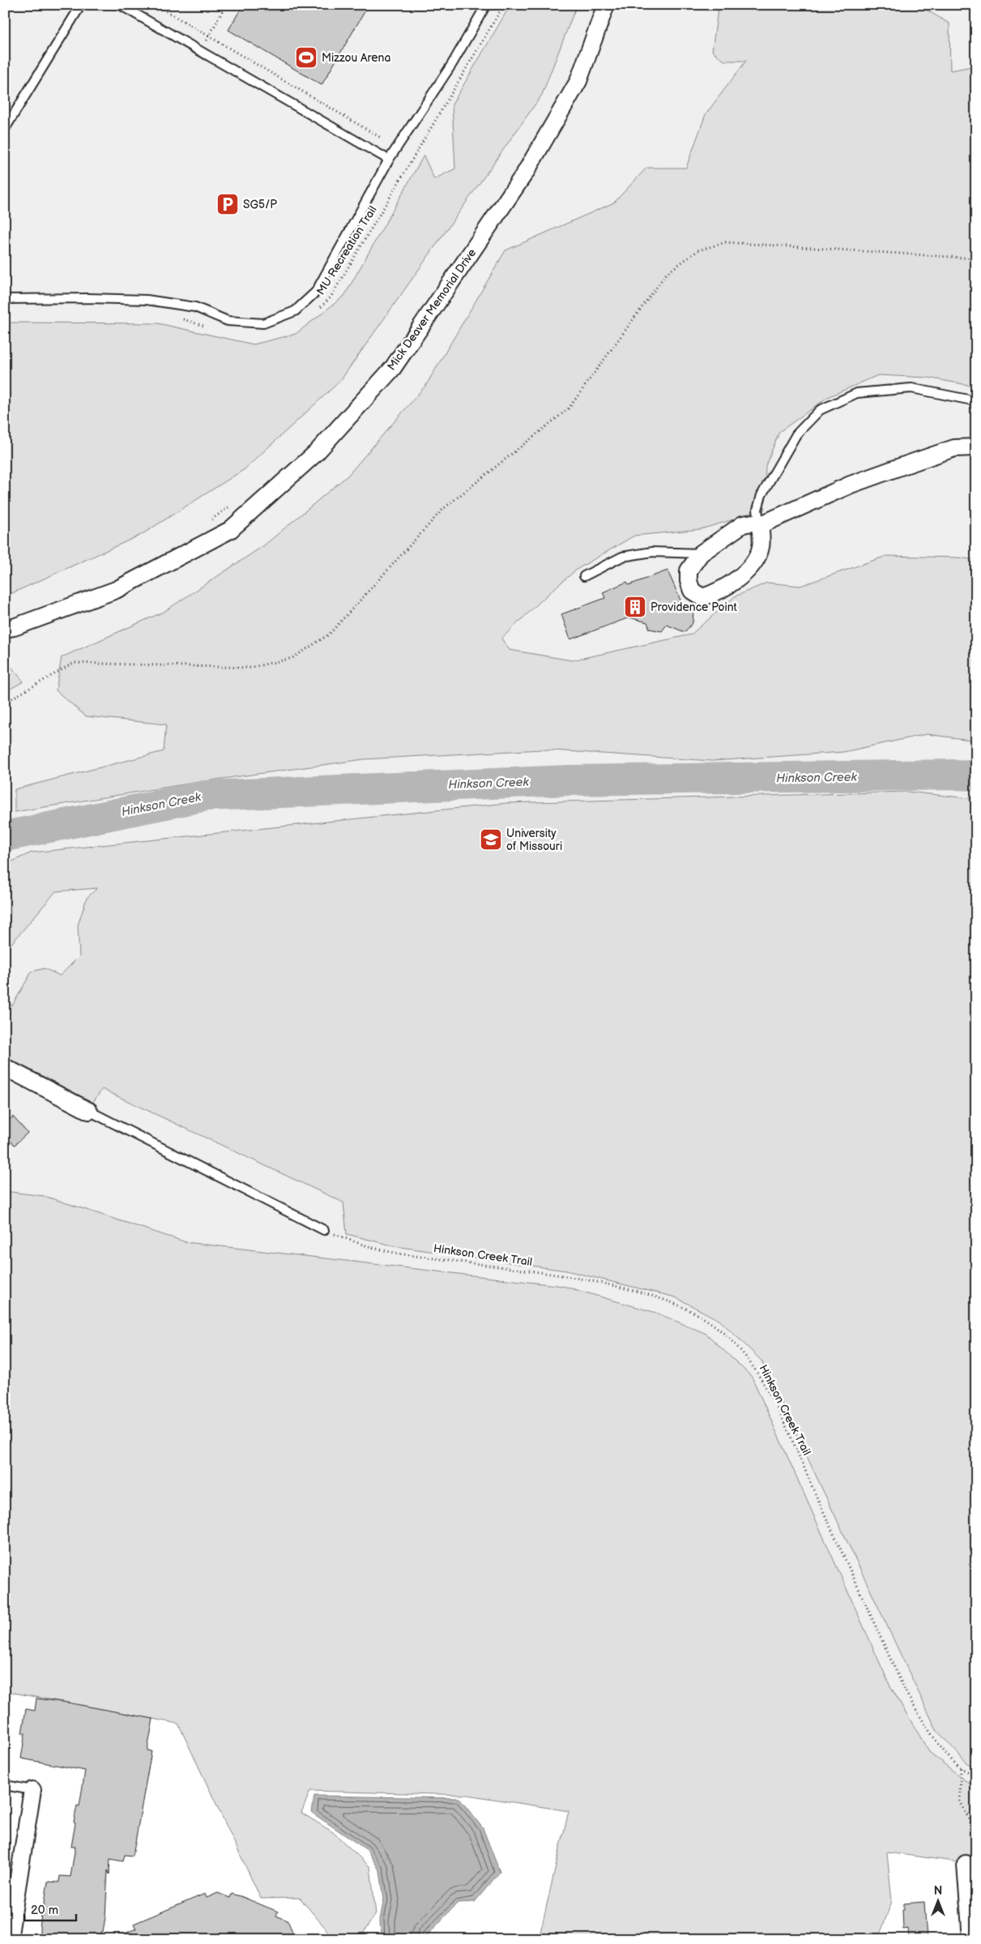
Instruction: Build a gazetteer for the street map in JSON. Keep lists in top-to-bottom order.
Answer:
{
  "streets": {
    "street": ["Mick Deaver Memorial Drive"],
    "path": ["MU Recreation Trail", "Hinkson Creek Trail"]
  },
  "water": ["Hinkson Creek"],
  "places": {
    "sports": ["Mizzou Arena"],
    "parking": ["SG5/P"],
    "building": ["Providence Point"],
    "school or university": ["University of Missouri"]
  },
  "scale_bar": "20 m",
  "north": "top"
}
